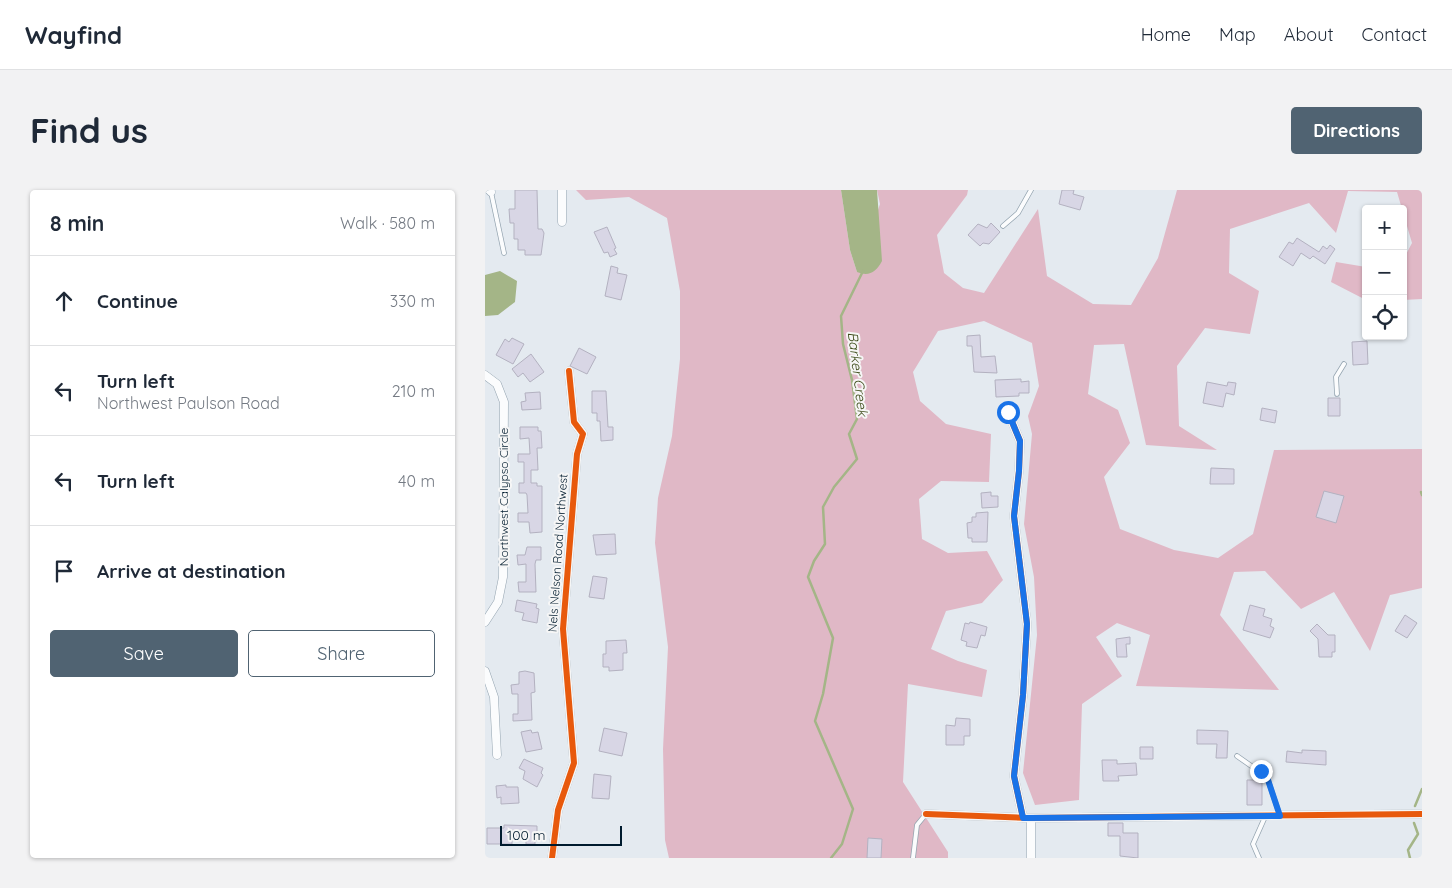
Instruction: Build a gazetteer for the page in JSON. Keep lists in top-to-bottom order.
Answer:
{
  "streets": {
    "street": ["Northwest Calypso Circle", "Nels Nelson Road Northwest"]
  },
  "water": ["Barker Creek"],
  "scale_bar": "100 m",
  "page": {
    "header": "Wayfind",
    "nav": [
      "Home",
      "Map",
      "About",
      "Contact"
    ],
    "buttons": [
      "Directions",
      ["Save", "Share"]
    ],
    "title": "Find us",
    "heading": ["8 min", "Walk · 580 m"],
    "map_buttons": ["+", "−"],
    "list": [
      ["Continue", "330 m"],
      ["Turn left", "Northwest Paulson Road", "210 m"],
      ["Turn left", "40 m"],
      "Arrive at destination"
    ],
    "scale": "100 m"
  }
}
